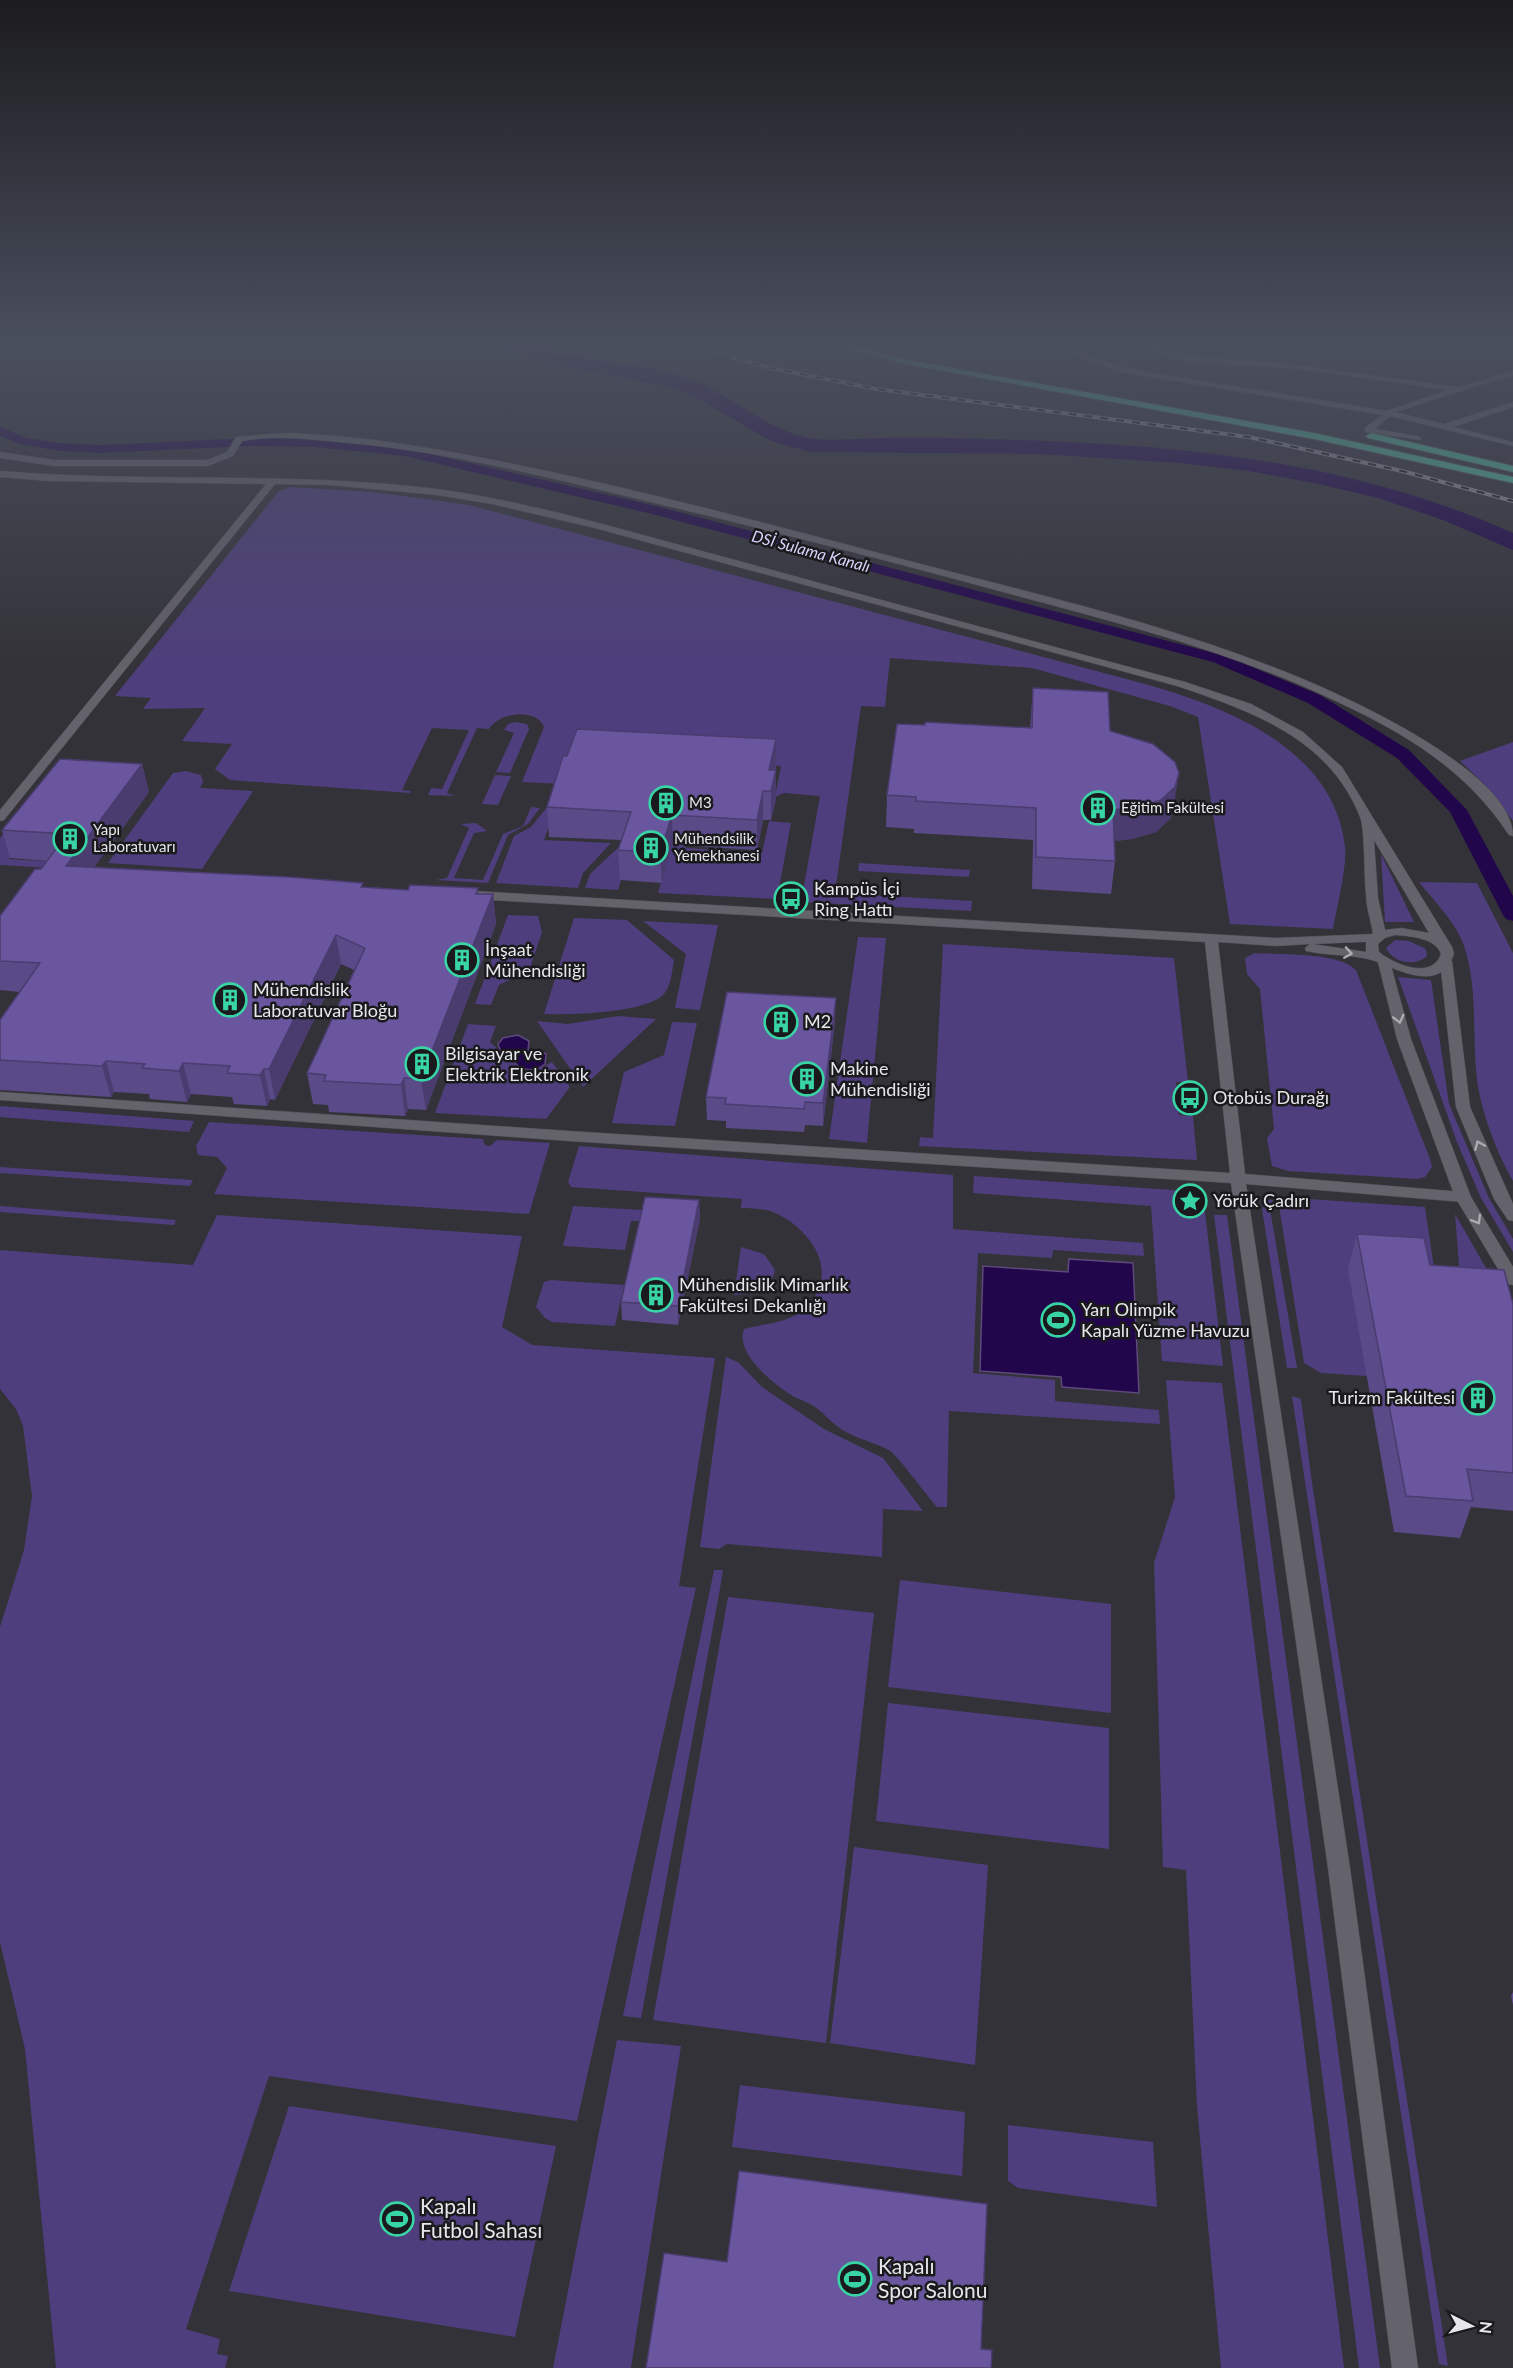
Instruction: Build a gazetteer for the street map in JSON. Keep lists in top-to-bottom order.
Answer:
{
  "water": ["DSİ Sulama Kanalı"],
  "places": {
    "building": [
      "M3",
      "Eğitim Fakültesi",
      "Yapı Laboratuvarı",
      "Mühendsilik Yemekhanesi",
      "İnşaat Mühendisliği",
      "Mühendislik Laboratuvar Bloğu",
      "M2",
      "Bilgisayar ve Elektrik Elektronik",
      "Makine Mühendisliği",
      "Mühendislik Mimarlık Fakültesi Dekanlığı",
      "Turizm Fakültesi"
    ],
    "bus stop": ["Kampüs İçi Ring Hattı", "Otobüs Durağı"],
    "place": ["Yörük Çadırı"],
    "sports": ["Yarı Olimpik Kapalı Yüzme Havuzu", "Kapalı Futbol Sahası", "Kapalı Spor Salonu"]
  },
  "north": "right"
}
